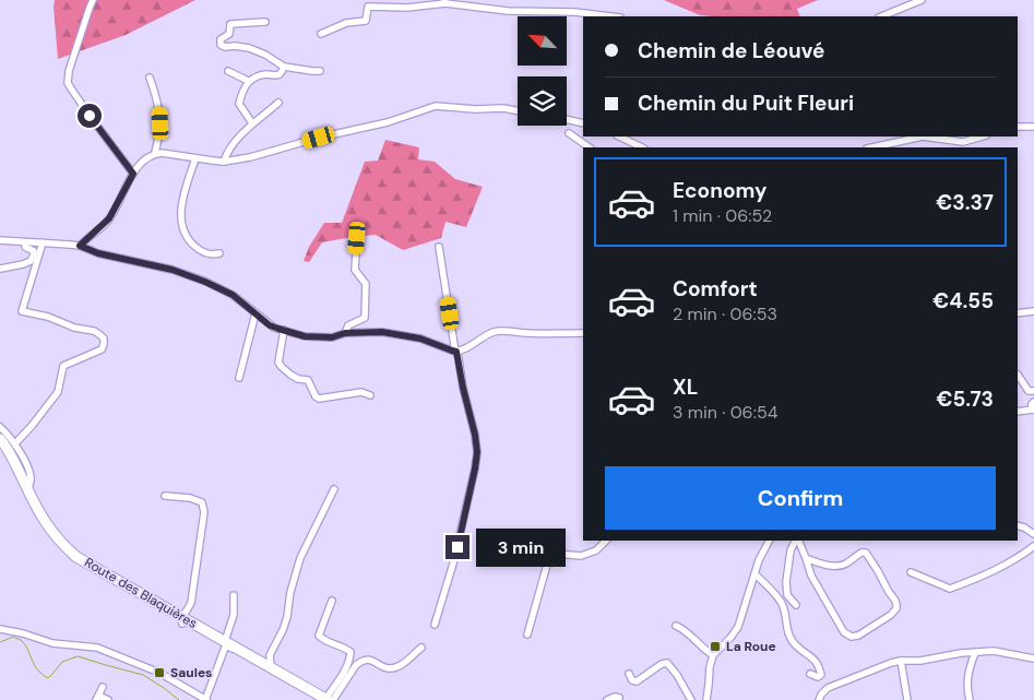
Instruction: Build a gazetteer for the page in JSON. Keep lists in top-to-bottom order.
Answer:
{
  "streets": {
    "main road": ["Route des Blaquières"]
  },
  "places": {
    "transit": ["La Roue", "Saules"]
  },
  "north": "top left",
  "page": {
    "banner": ["Chemin de Léouvé", "Chemin du Puit Fleuri"],
    "list": [
      {
        "name": "Economy",
        "note": "1 min · 06:52",
        "value": "€3.37"
      },
      {
        "name": "Comfort",
        "note": "2 min · 06:53",
        "value": "€4.55"
      },
      {
        "name": "XL",
        "note": "3 min · 06:54",
        "value": "€5.73"
      }
    ],
    "buttons": "Confirm",
    "bubble": "3 min"
  }
}
